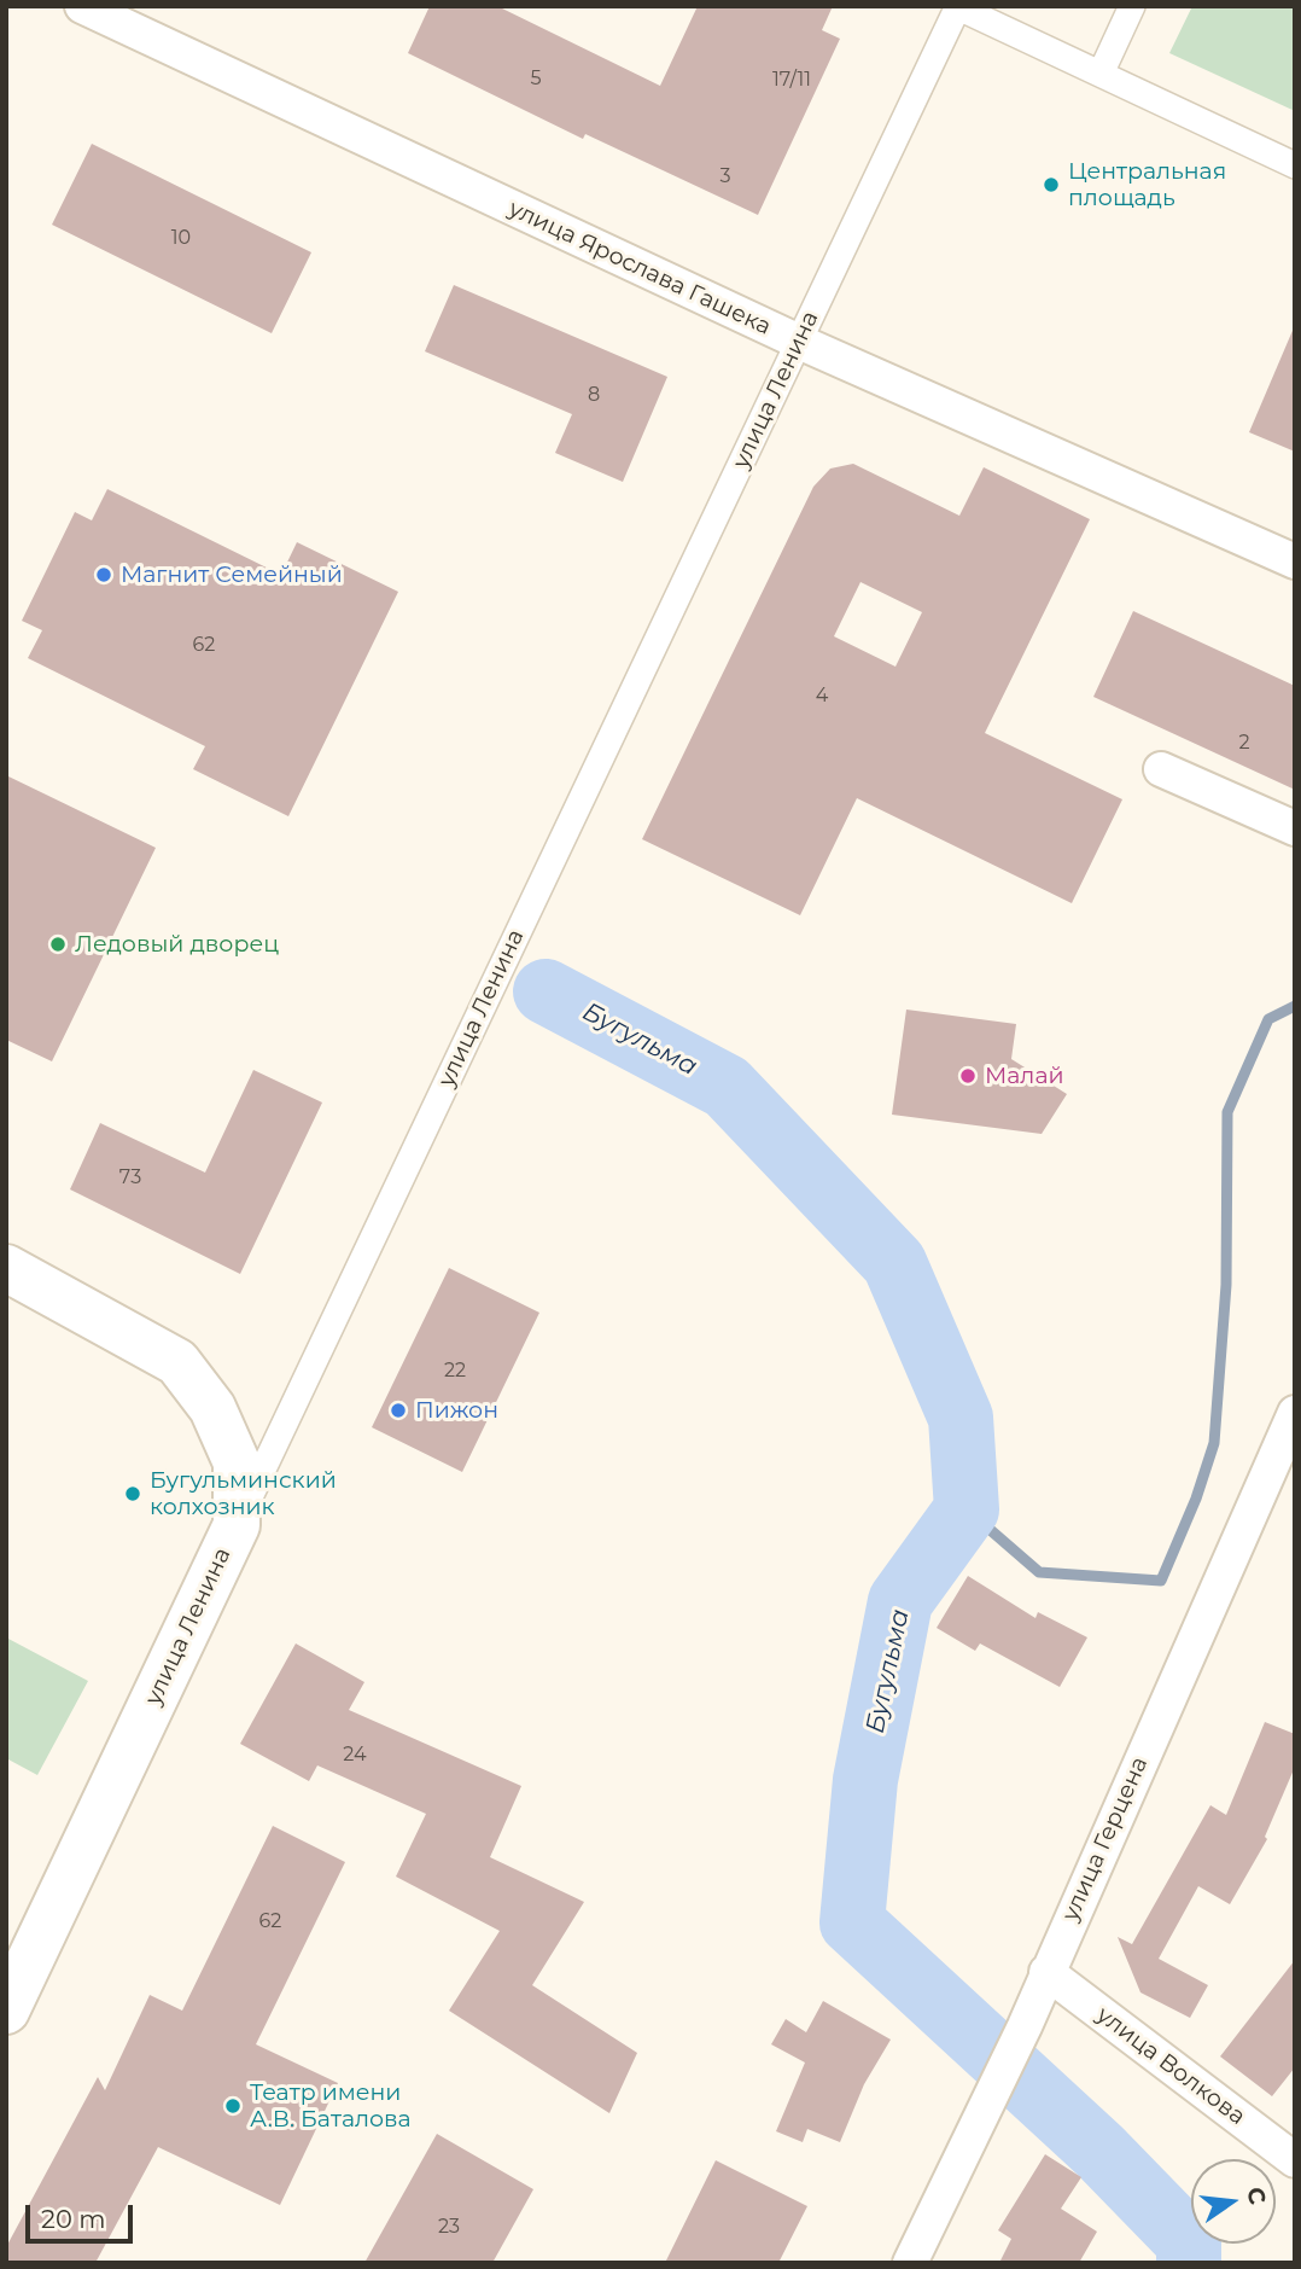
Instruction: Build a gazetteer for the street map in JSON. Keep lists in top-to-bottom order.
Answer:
{
  "streets": {
    "main road": ["улица Ленина"],
    "street": ["улица Ярослава Гашека", "улица Герцена", "улица Волкова"]
  },
  "crossings": [
    ["улица Ярослава Гашека", "улица Ленина"],
    ["улица Герцена", "улица Волкова"]
  ],
  "water": ["Бугульма"],
  "places": [
    "Центральная площадь",
    "Магнит Семейный",
    "Ледовый дворец",
    "Малай",
    "Пижон",
    "Бугульминский колхозник",
    "Театр имени А.В. Баталова"
  ],
  "house_numbers": [
    "5",
    "17/11",
    "3",
    "10",
    "8",
    "62",
    "4",
    "2",
    "73",
    "22",
    "24",
    "62",
    "23"
  ],
  "scale_bar": "20 m",
  "north": "right"
}
